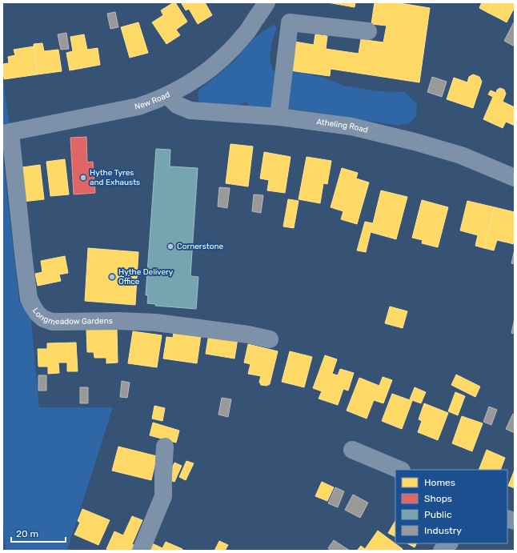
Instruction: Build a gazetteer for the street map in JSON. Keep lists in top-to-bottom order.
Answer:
{
  "streets": {
    "street": ["New Road", "Atheling Road", "Longmeadow Gardens"]
  },
  "crossings": [
    ["New Road", "Atheling Road"],
    ["New Road", "Longmeadow Gardens"]
  ],
  "places": ["Hythe Tyres and Exhausts", "Cornerstone", "Hythe Delivery Office"],
  "legend": [
    "Homes",
    "Shops",
    "Public",
    "Industry"
  ],
  "scale_bar": "20 m"
}
